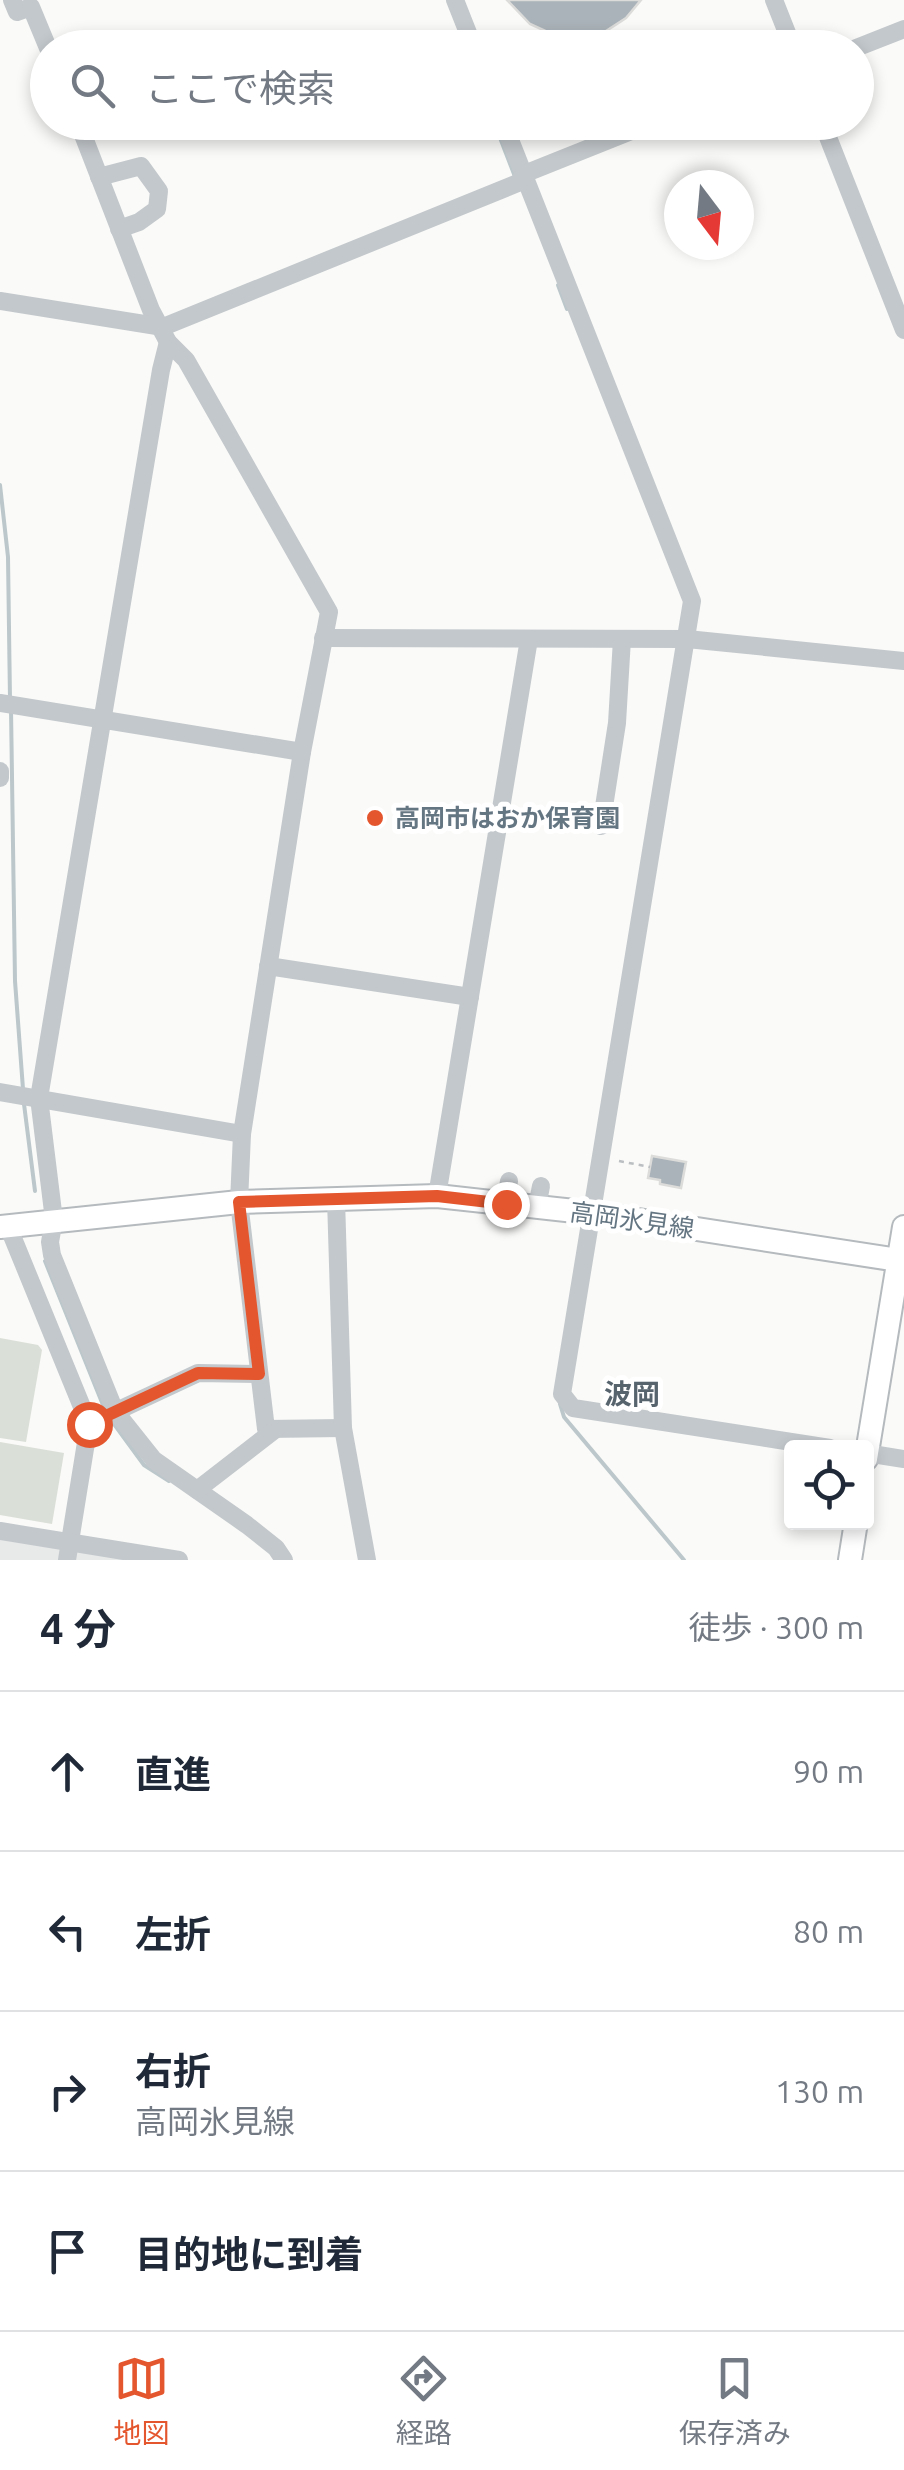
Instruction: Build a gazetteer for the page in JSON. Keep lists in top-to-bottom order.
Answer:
{
  "streets": {
    "main road": ["高岡氷見線"]
  },
  "districts": ["波岡"],
  "places": ["高岡市はおか保育園"],
  "north": "bottom",
  "page": {
    "search": "ここで検索",
    "heading": ["4 分", "徒歩 · 300 m"],
    "list": [
      ["直進", "90 m"],
      ["左折", "80 m"],
      ["右折", "高岡氷見線", "130 m"],
      "目的地に到着"
    ],
    "nav": ["地図", "経路", "保存済み"]
  }
}
